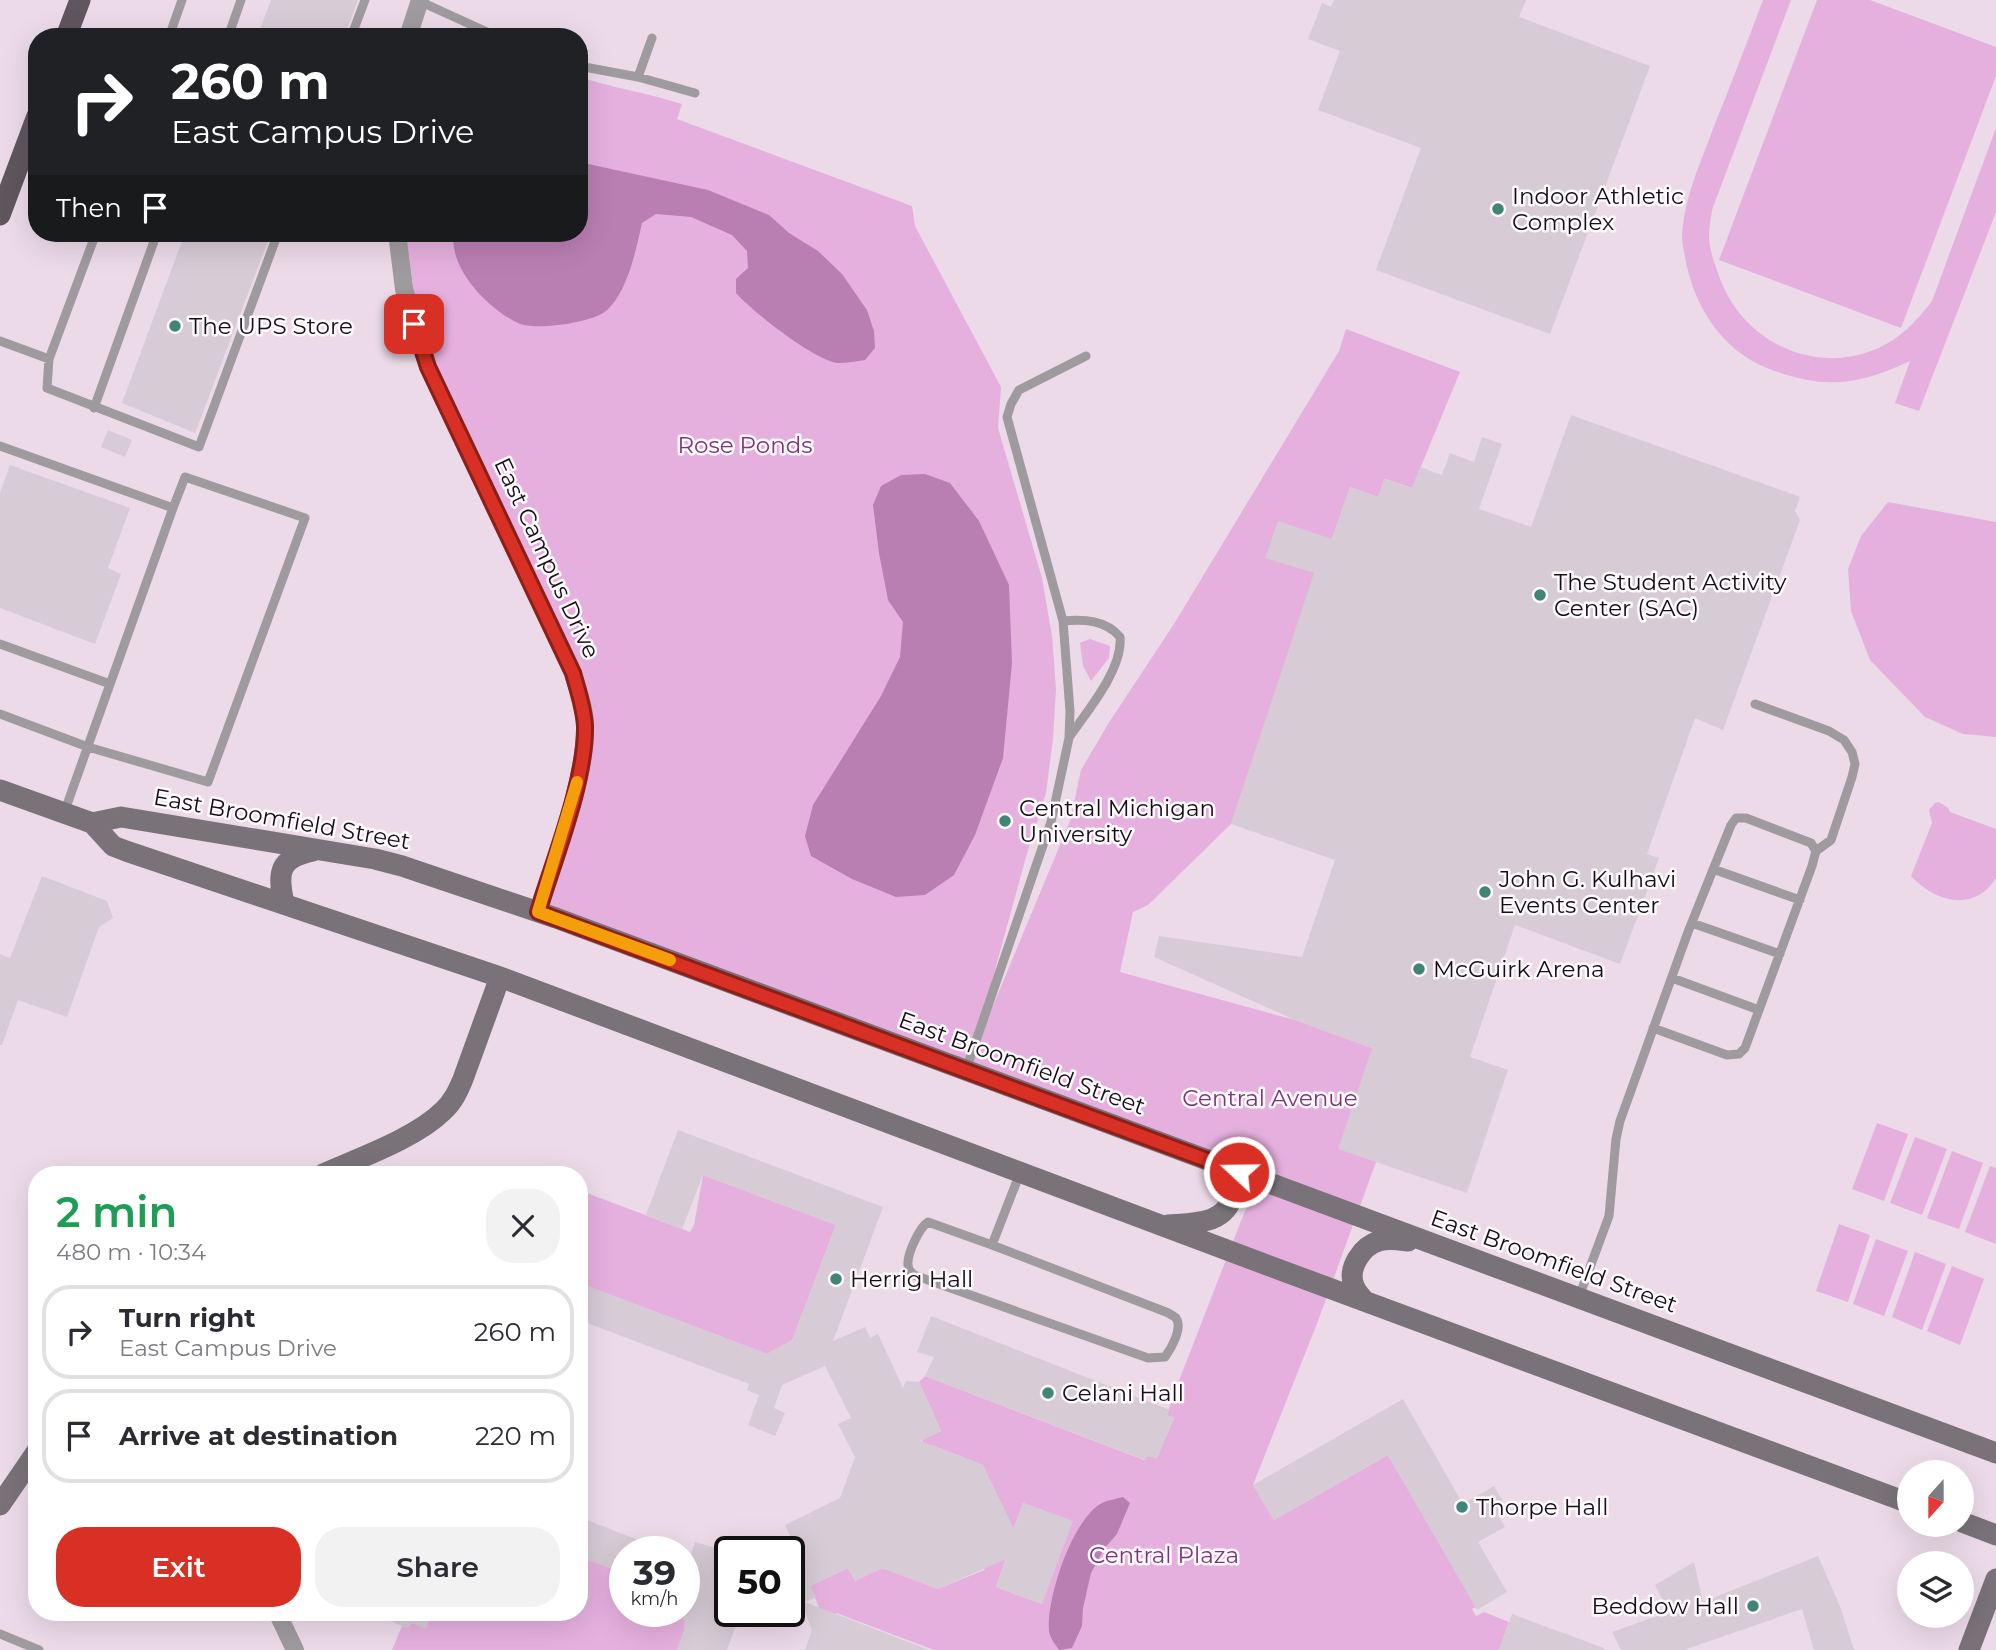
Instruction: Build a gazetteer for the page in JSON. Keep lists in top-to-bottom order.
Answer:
{
  "streets": {
    "main road": ["East Broomfield Street"],
    "street": ["East Campus Drive"]
  },
  "crossings": [
    ["East Campus Drive", "East Broomfield Street"]
  ],
  "parks": ["Rose Ponds", "Central Avenue", "Central Plaza"],
  "places": [
    "Indoor Athletic Complex",
    "The UPS Store",
    "The Student Activity Center (SAC)",
    "Central Michigan University",
    "John G. Kulhavi Events Center",
    "McGuirk Arena",
    "Herrig Hall",
    "Celani Hall",
    "Thorpe Hall",
    "Beddow Hall"
  ],
  "north": "bottom",
  "page": {
    "turn": ["260 m", "East Campus Drive"],
    "then": "Then",
    "heading": ["2 min", "480 m · 10:34"],
    "list": [
      {
        "name": "Turn right",
        "note": "East Campus Drive",
        "value": "260 m"
      },
      {
        "name": "Arrive at destination",
        "value": "220 m"
      }
    ],
    "buttons": ["Exit", "Share"],
    "speed": "39 km/h",
    "limit": "50"
  }
}
